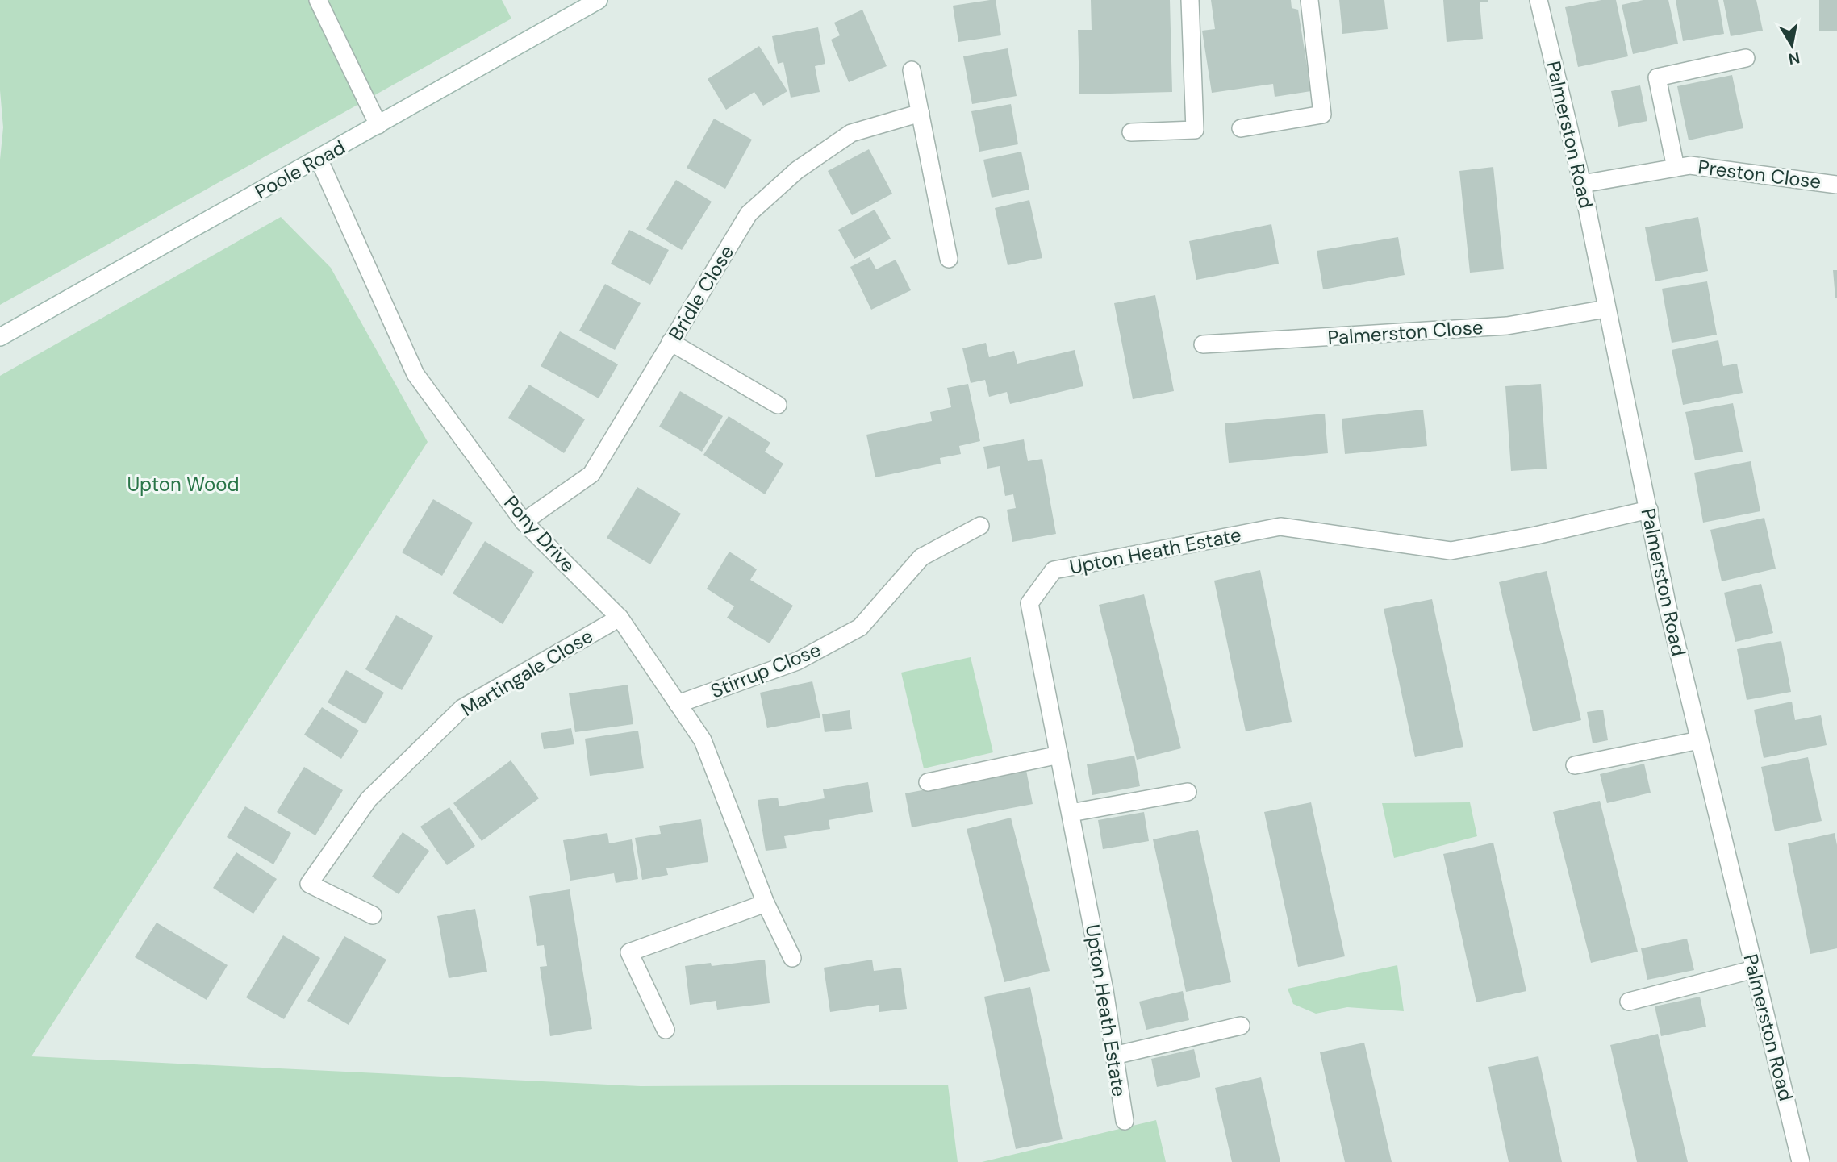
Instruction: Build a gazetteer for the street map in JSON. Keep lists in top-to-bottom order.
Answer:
{
  "streets": {
    "street": [
      "Palmerston Road",
      "Poole Road",
      "Preston Close",
      "Bridle Close",
      "Palmerston Close",
      "Pony Drive",
      "Upton Heath Estate",
      "Stirrup Close",
      "Martingale Close"
    ]
  },
  "crossings": [
    ["Palmerston Road", "Preston Close"],
    ["Palmerston Road", "Palmerston Close"],
    ["Palmerston Road", "Upton Heath Estate"],
    ["Poole Road", "Pony Drive"],
    ["Bridle Close", "Pony Drive"],
    ["Pony Drive", "Stirrup Close"],
    ["Pony Drive", "Martingale Close"]
  ],
  "parks": ["Upton Wood"],
  "north": "bottom"
}
